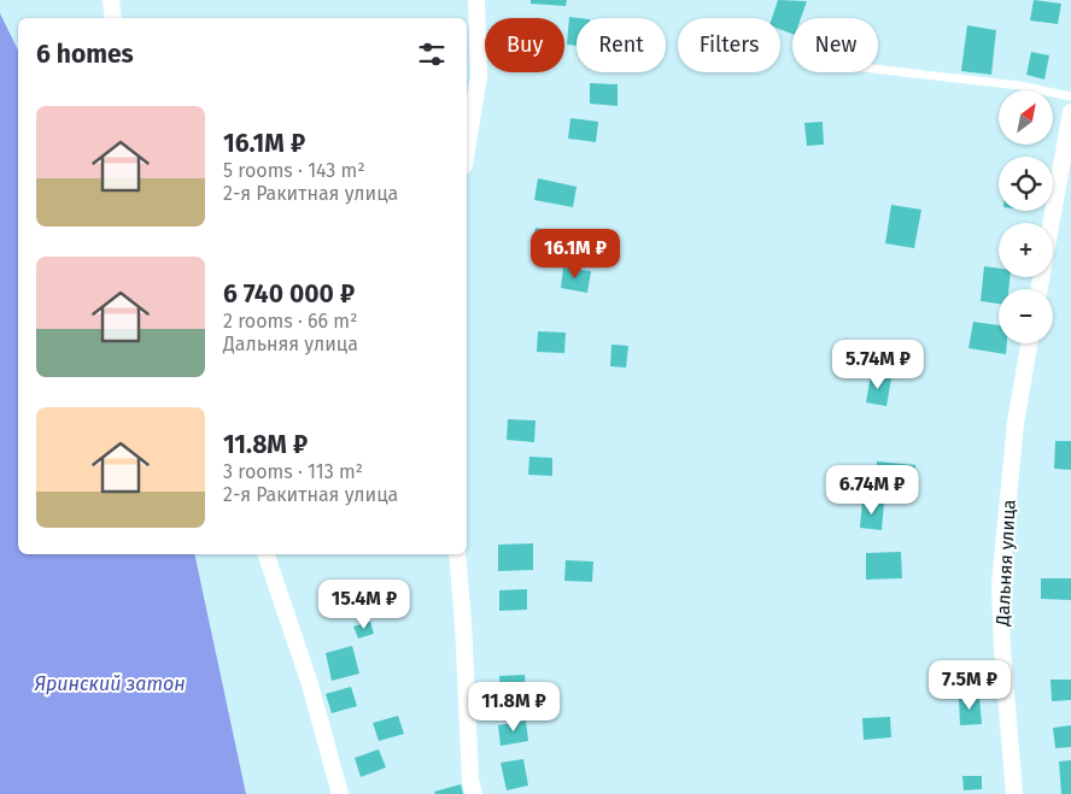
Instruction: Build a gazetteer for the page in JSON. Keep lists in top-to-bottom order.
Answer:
{
  "streets": {
    "street": ["Дальняя улица"]
  },
  "water": ["Яринский затон"],
  "north": "top right",
  "page": {
    "chip": [
      "Buy",
      "Rent",
      "Filters",
      "New"
    ],
    "heading": "6 homes",
    "map_buttons": ["+", "−"],
    "list": [
      {
        "name": "16.1M ₽",
        "note": "5 rooms · 143 m² · 2-я Ракитная улица"
      },
      {
        "name": "6 740 000 ₽",
        "note": "2 rooms · 66 m² · Дальняя улица"
      },
      {
        "name": "11.8M ₽",
        "note": "3 rooms · 113 m² · 2-я Ракитная улица"
      }
    ],
    "price": [
      "16.1M ₽",
      "5.74M ₽",
      "6.74M ₽",
      "15.4M ₽",
      "7.5M ₽",
      "11.8M ₽"
    ]
  }
}
